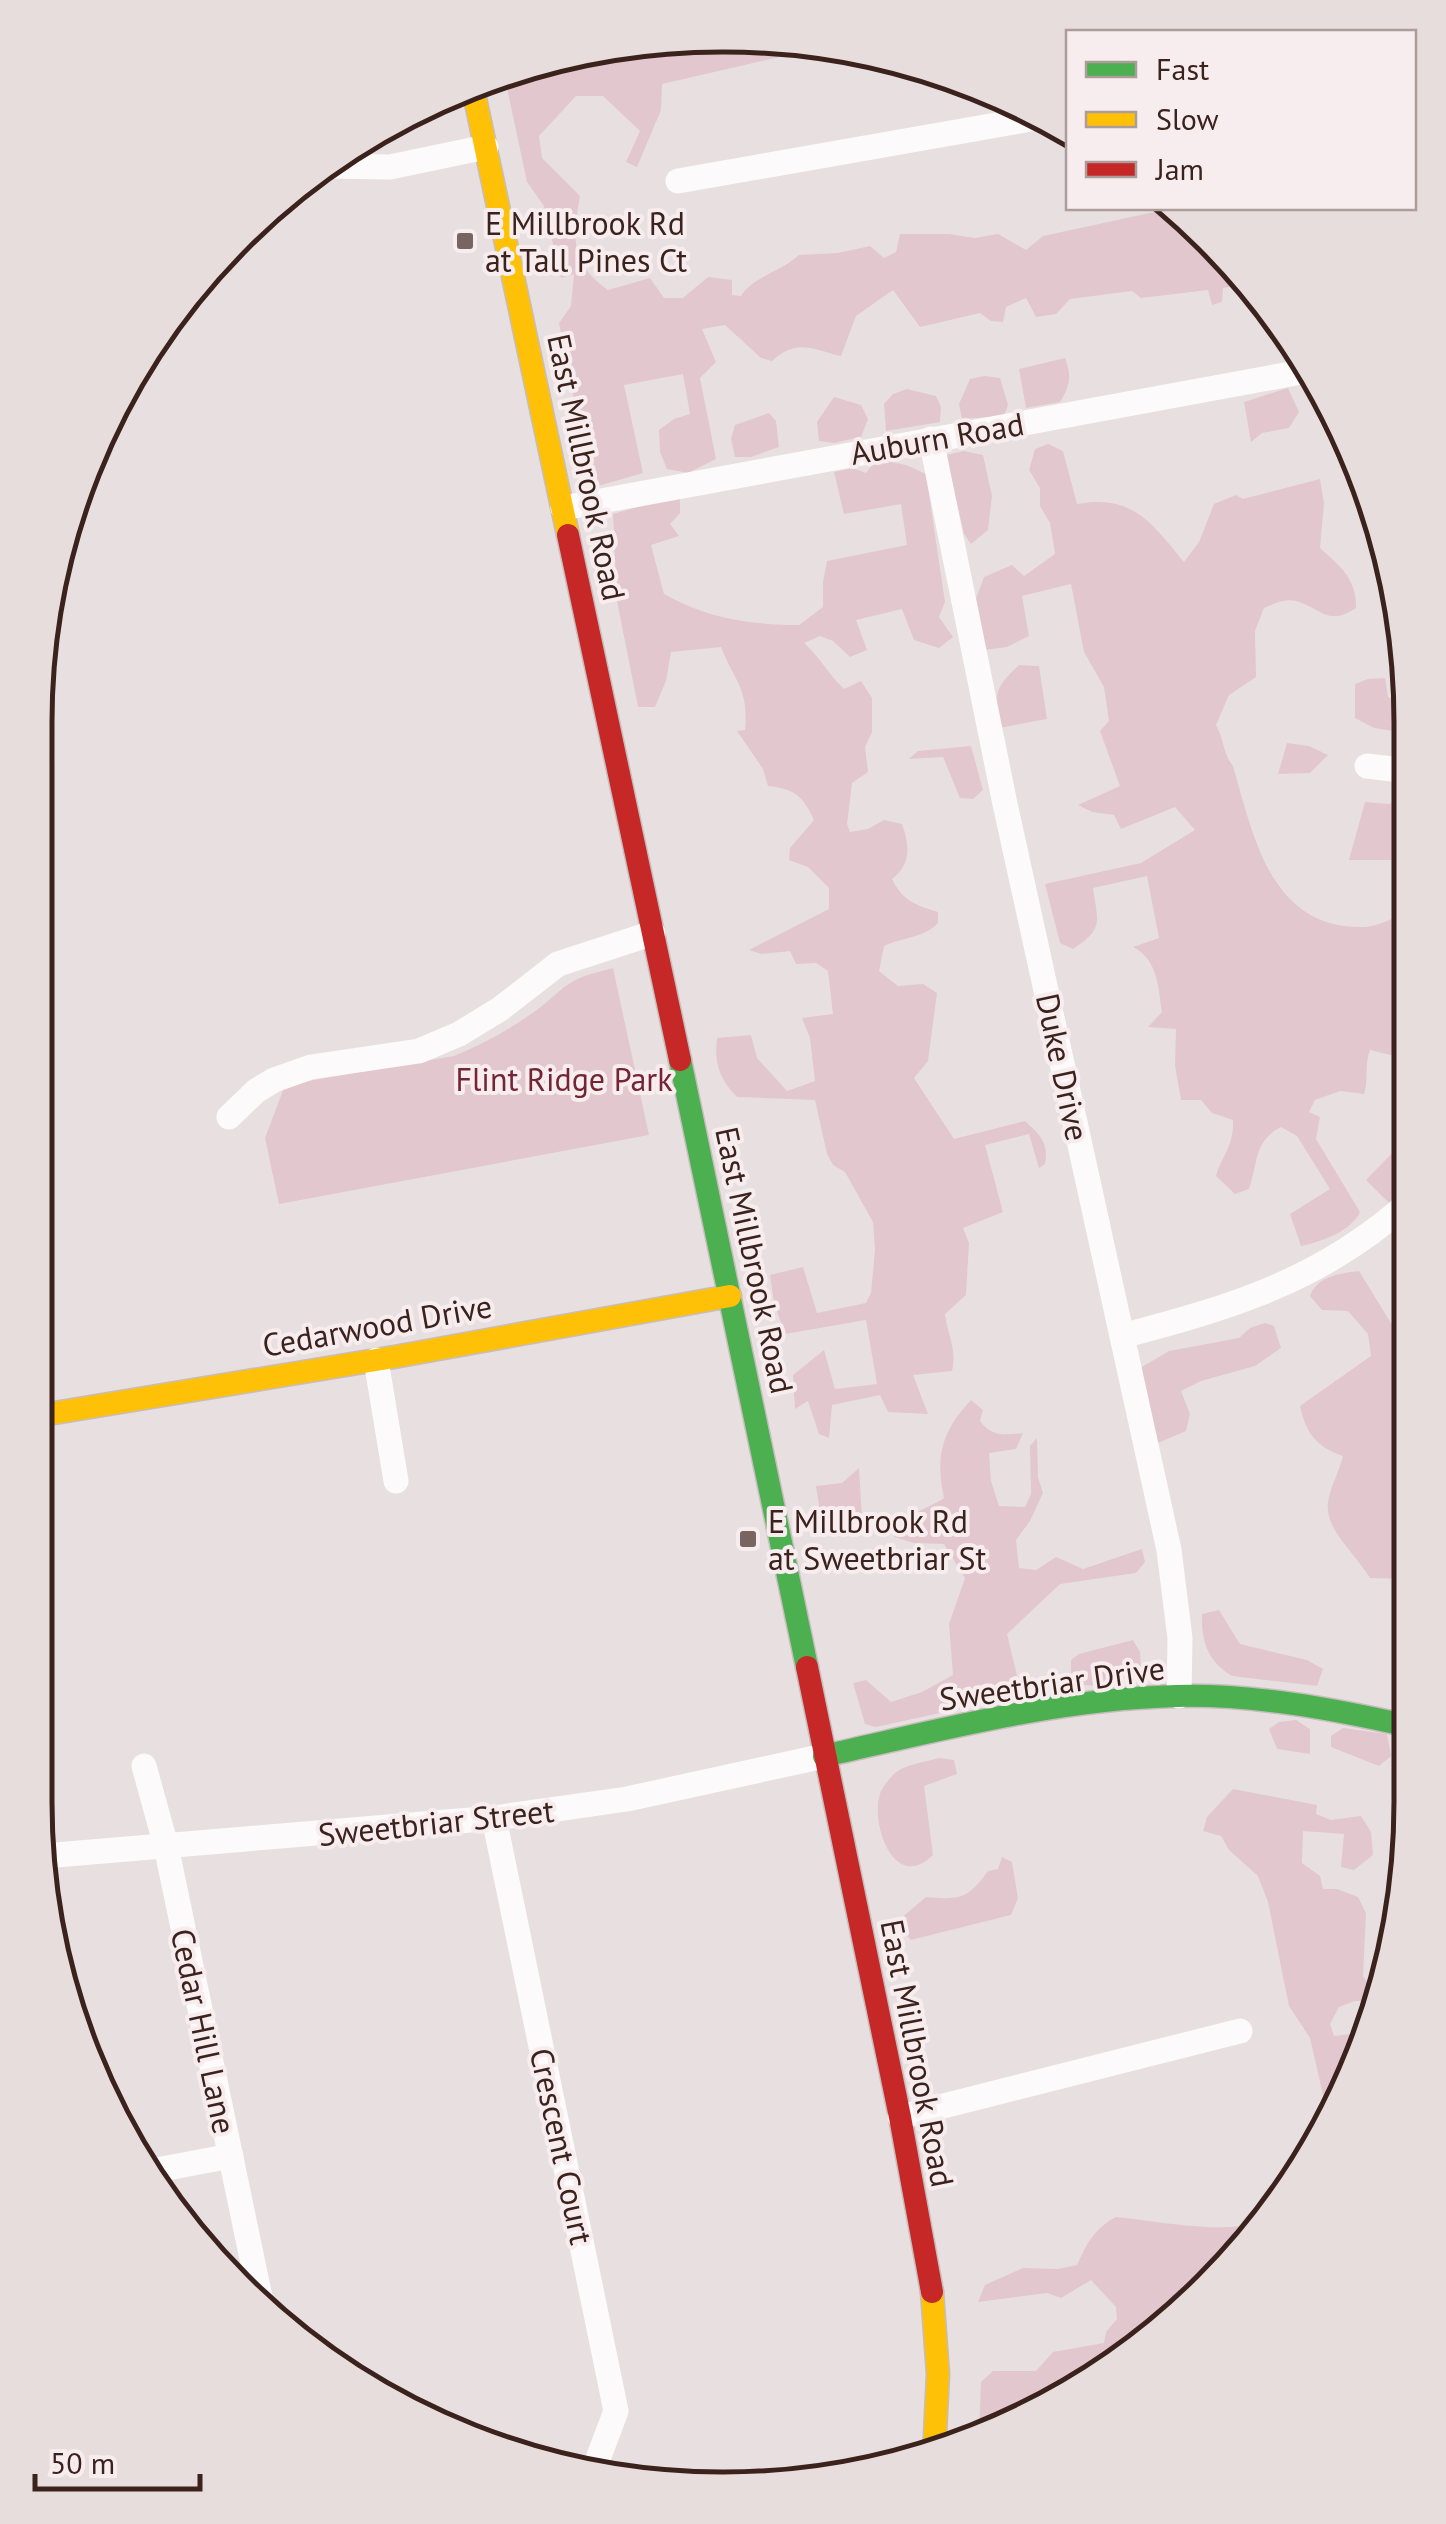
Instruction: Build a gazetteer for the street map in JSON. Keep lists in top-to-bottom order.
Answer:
{
  "streets": {
    "main road": ["East Millbrook Road", "Cedarwood Drive", "Sweetbriar Drive"],
    "street": [
      "Auburn Road",
      "Duke Drive",
      "Sweetbriar Street",
      "Cedar Hill Lane",
      "Crescent Court"
    ]
  },
  "crossings": [
    ["Auburn Road", "East Millbrook Road"],
    ["Auburn Road", "Duke Drive"],
    ["East Millbrook Road", "Cedarwood Drive"],
    ["East Millbrook Road", "Sweetbriar Drive"],
    ["East Millbrook Road", "Sweetbriar Street"],
    ["Duke Drive", "Sweetbriar Drive"],
    ["Sweetbriar Drive", "Sweetbriar Street"],
    ["Sweetbriar Street", "Cedar Hill Lane"],
    ["Sweetbriar Street", "Crescent Court"]
  ],
  "parks": ["Flint Ridge Park"],
  "places": {
    "transit": ["E Millbrook Rd at Tall Pines Ct", "E Millbrook Rd at Sweetbriar St"]
  },
  "legend": ["Fast", "Slow", "Jam"],
  "scale_bar": "50 m"
}
